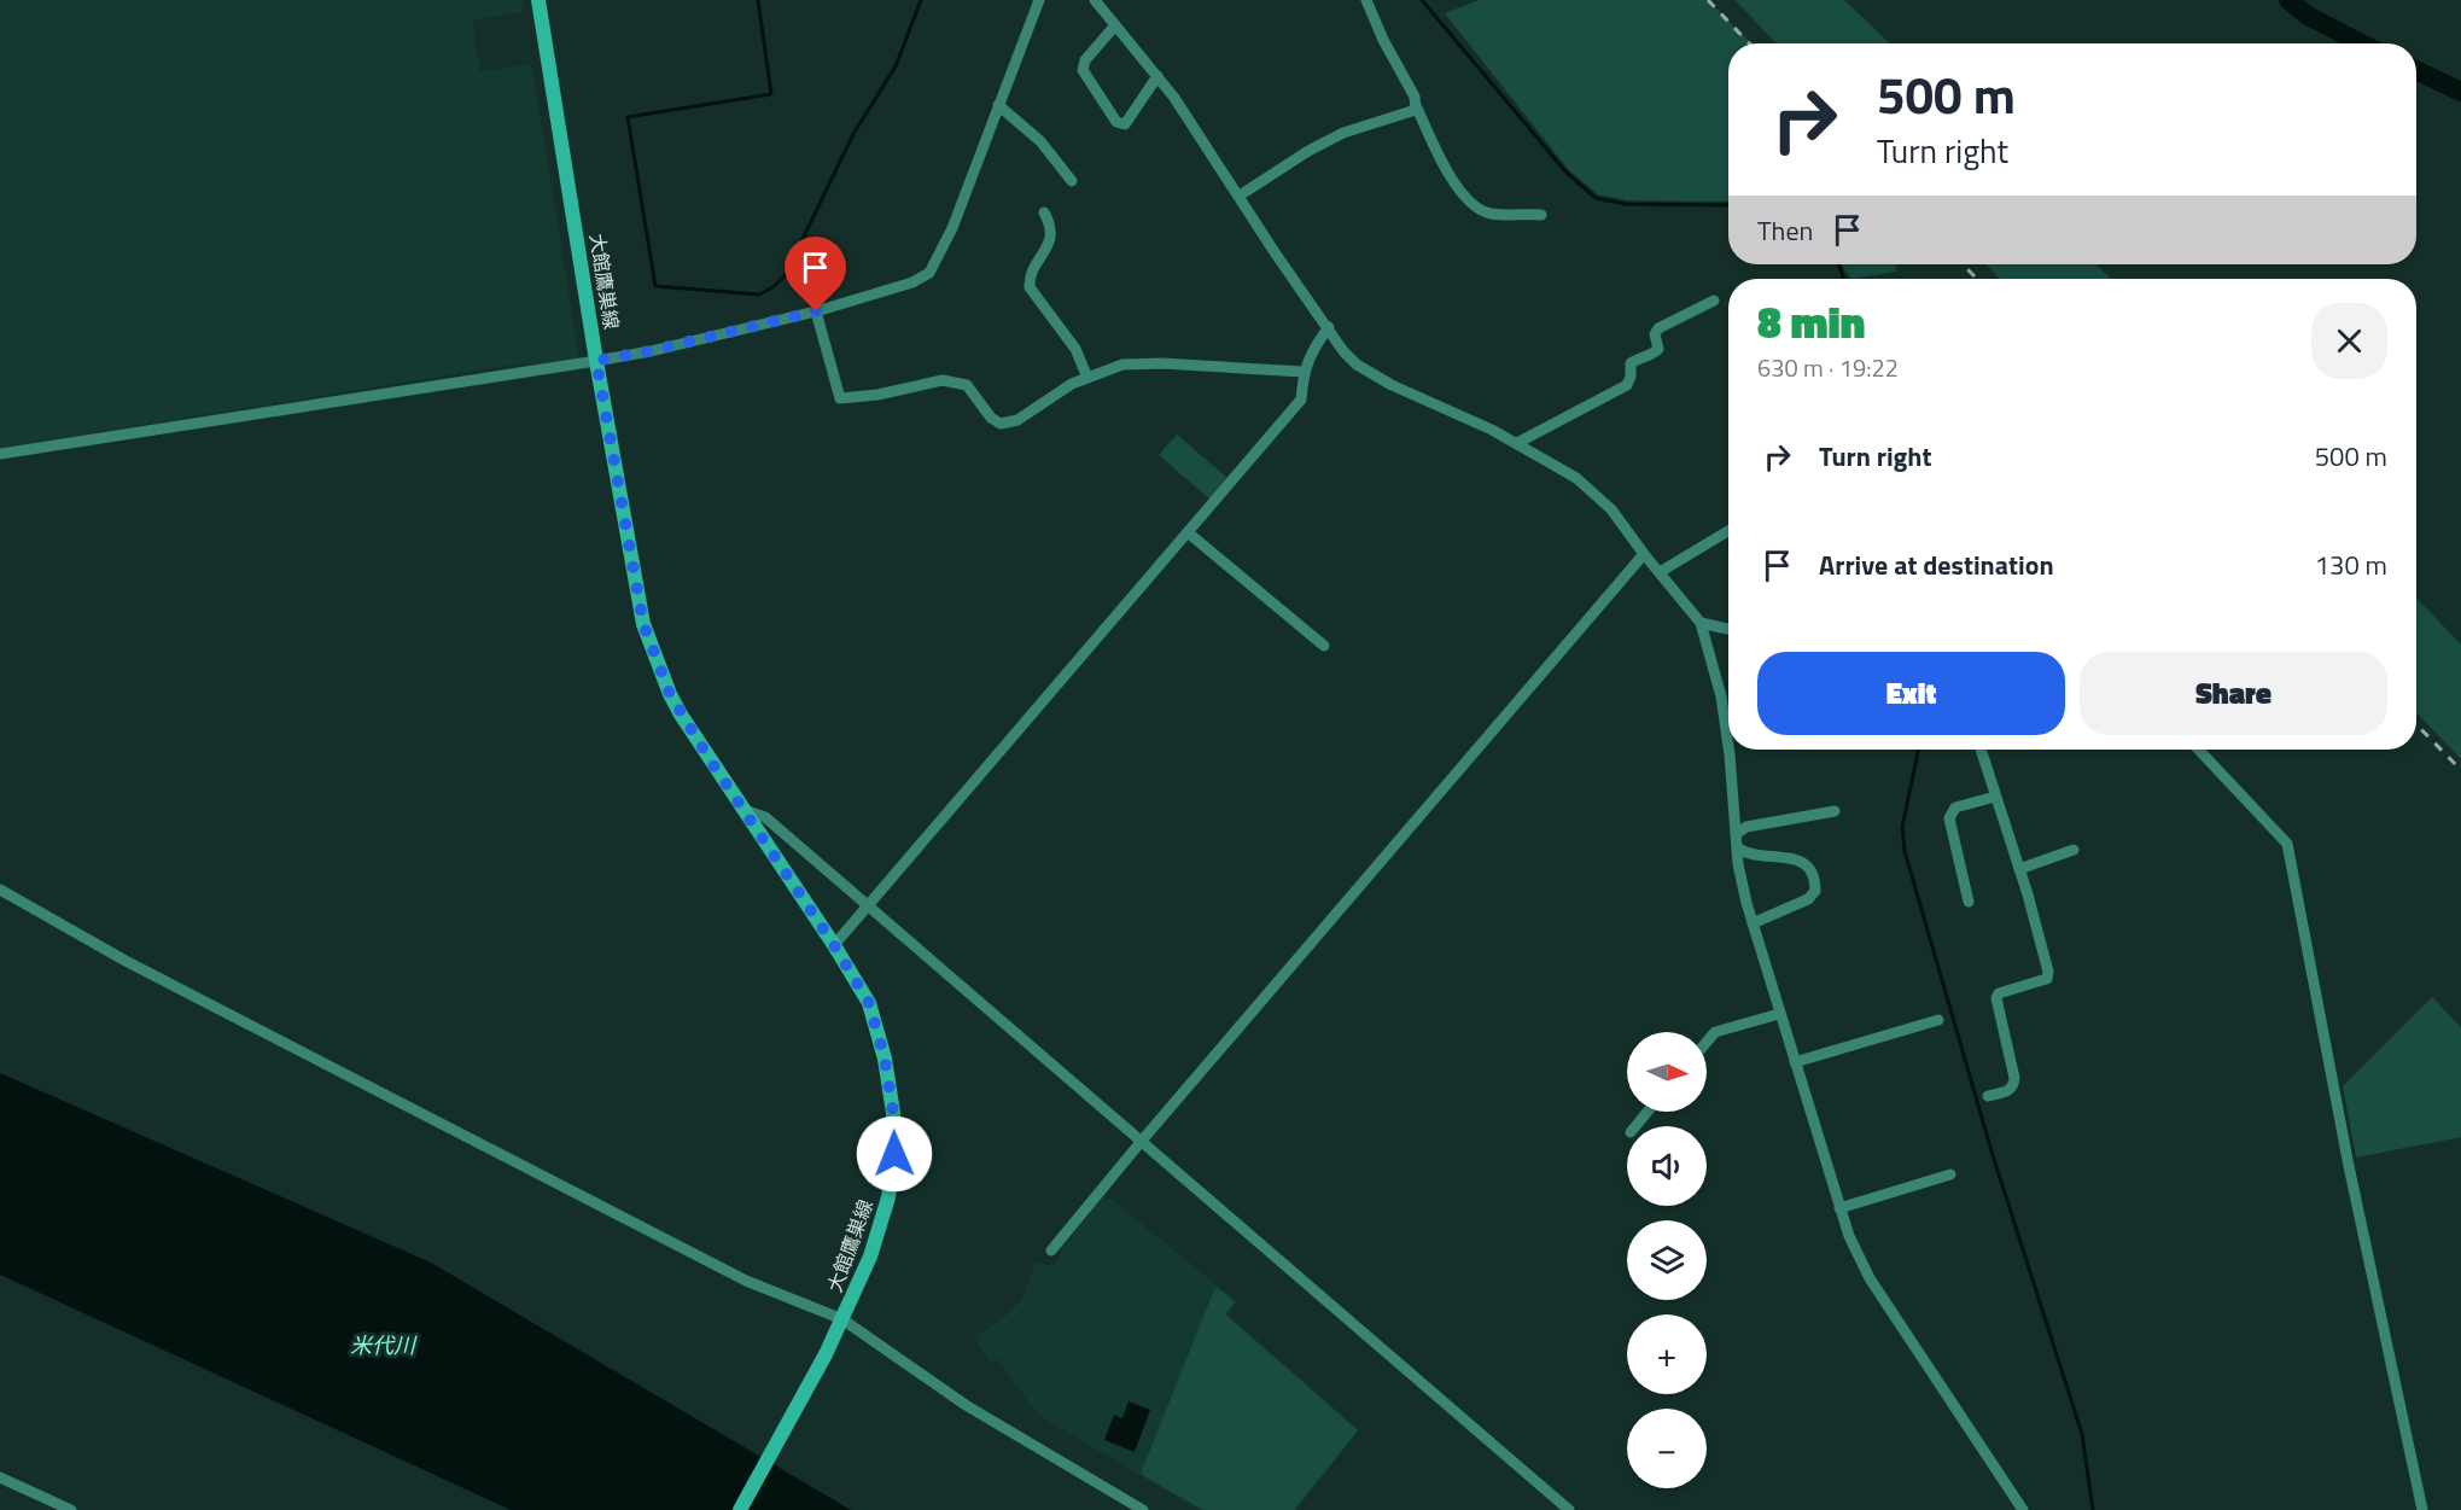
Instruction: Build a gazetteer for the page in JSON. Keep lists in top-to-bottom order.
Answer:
{
  "streets": {
    "main road": ["大館鷹巣線"]
  },
  "water": ["米代川"],
  "north": "right",
  "page": {
    "turn": ["500 m", "Turn right"],
    "then": "Then",
    "heading": ["8 min", "630 m · 19:22"],
    "list": [
      {
        "name": "Turn right",
        "value": "500 m"
      },
      {
        "name": "Arrive at destination",
        "value": "130 m"
      }
    ],
    "buttons": ["Exit", "Share"],
    "map_buttons": ["+", "−"]
  }
}
